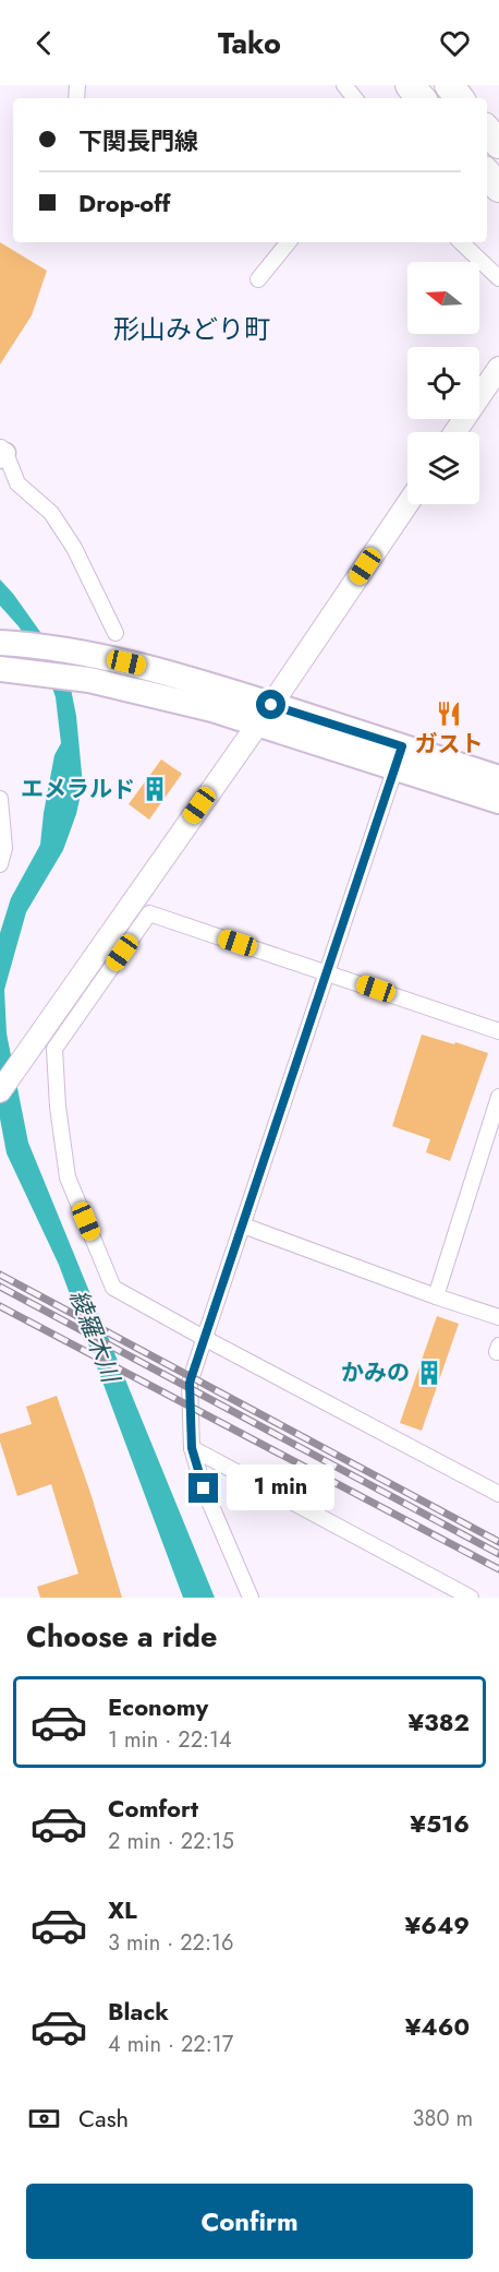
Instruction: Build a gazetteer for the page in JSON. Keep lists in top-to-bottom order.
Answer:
{
  "districts": ["形山みどり町"],
  "water": ["綾羅木川"],
  "places": {
    "restaurant": ["ガスト"],
    "building": ["エメラルド", "かみの"]
  },
  "north": "left",
  "page": {
    "header": "Tako",
    "banner": ["下関長門線", "Drop-off"],
    "bubble": "1 min",
    "heading": "Choose a ride",
    "list": [
      {
        "name": "Economy",
        "note": "1 min · 22:14",
        "value": "¥382"
      },
      {
        "name": "Comfort",
        "note": "2 min · 22:15",
        "value": "¥516"
      },
      {
        "name": "XL",
        "note": "3 min · 22:16",
        "value": "¥649"
      },
      {
        "name": "Black",
        "note": "4 min · 22:17",
        "value": "¥460"
      }
    ],
    "pay": ["Cash", "380 m"],
    "buttons": "Confirm"
  }
}
